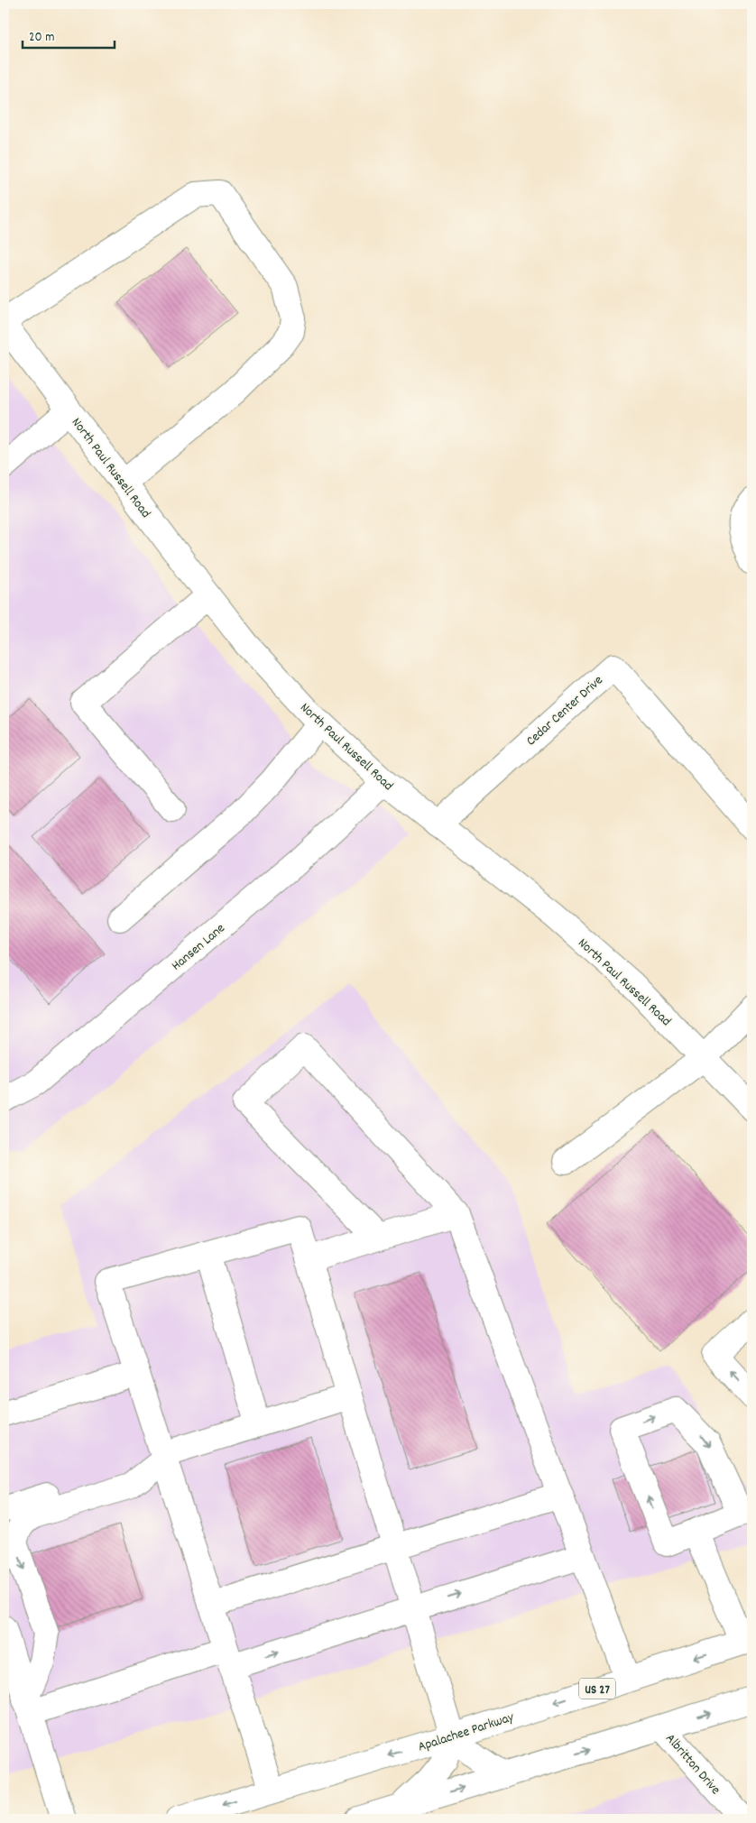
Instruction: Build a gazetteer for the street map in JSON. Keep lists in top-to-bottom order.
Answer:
{
  "streets": {
    "street": [
      "North Paul Russell Road",
      "Cedar Center Drive",
      "Hansen Lane",
      "US 27",
      "Apalachee Parkway",
      "Albritton Drive"
    ]
  },
  "crossings": [
    ["North Paul Russell Road", "Cedar Center Drive"],
    ["North Paul Russell Road", "Hansen Lane"]
  ],
  "scale_bar": "20 m"
}
